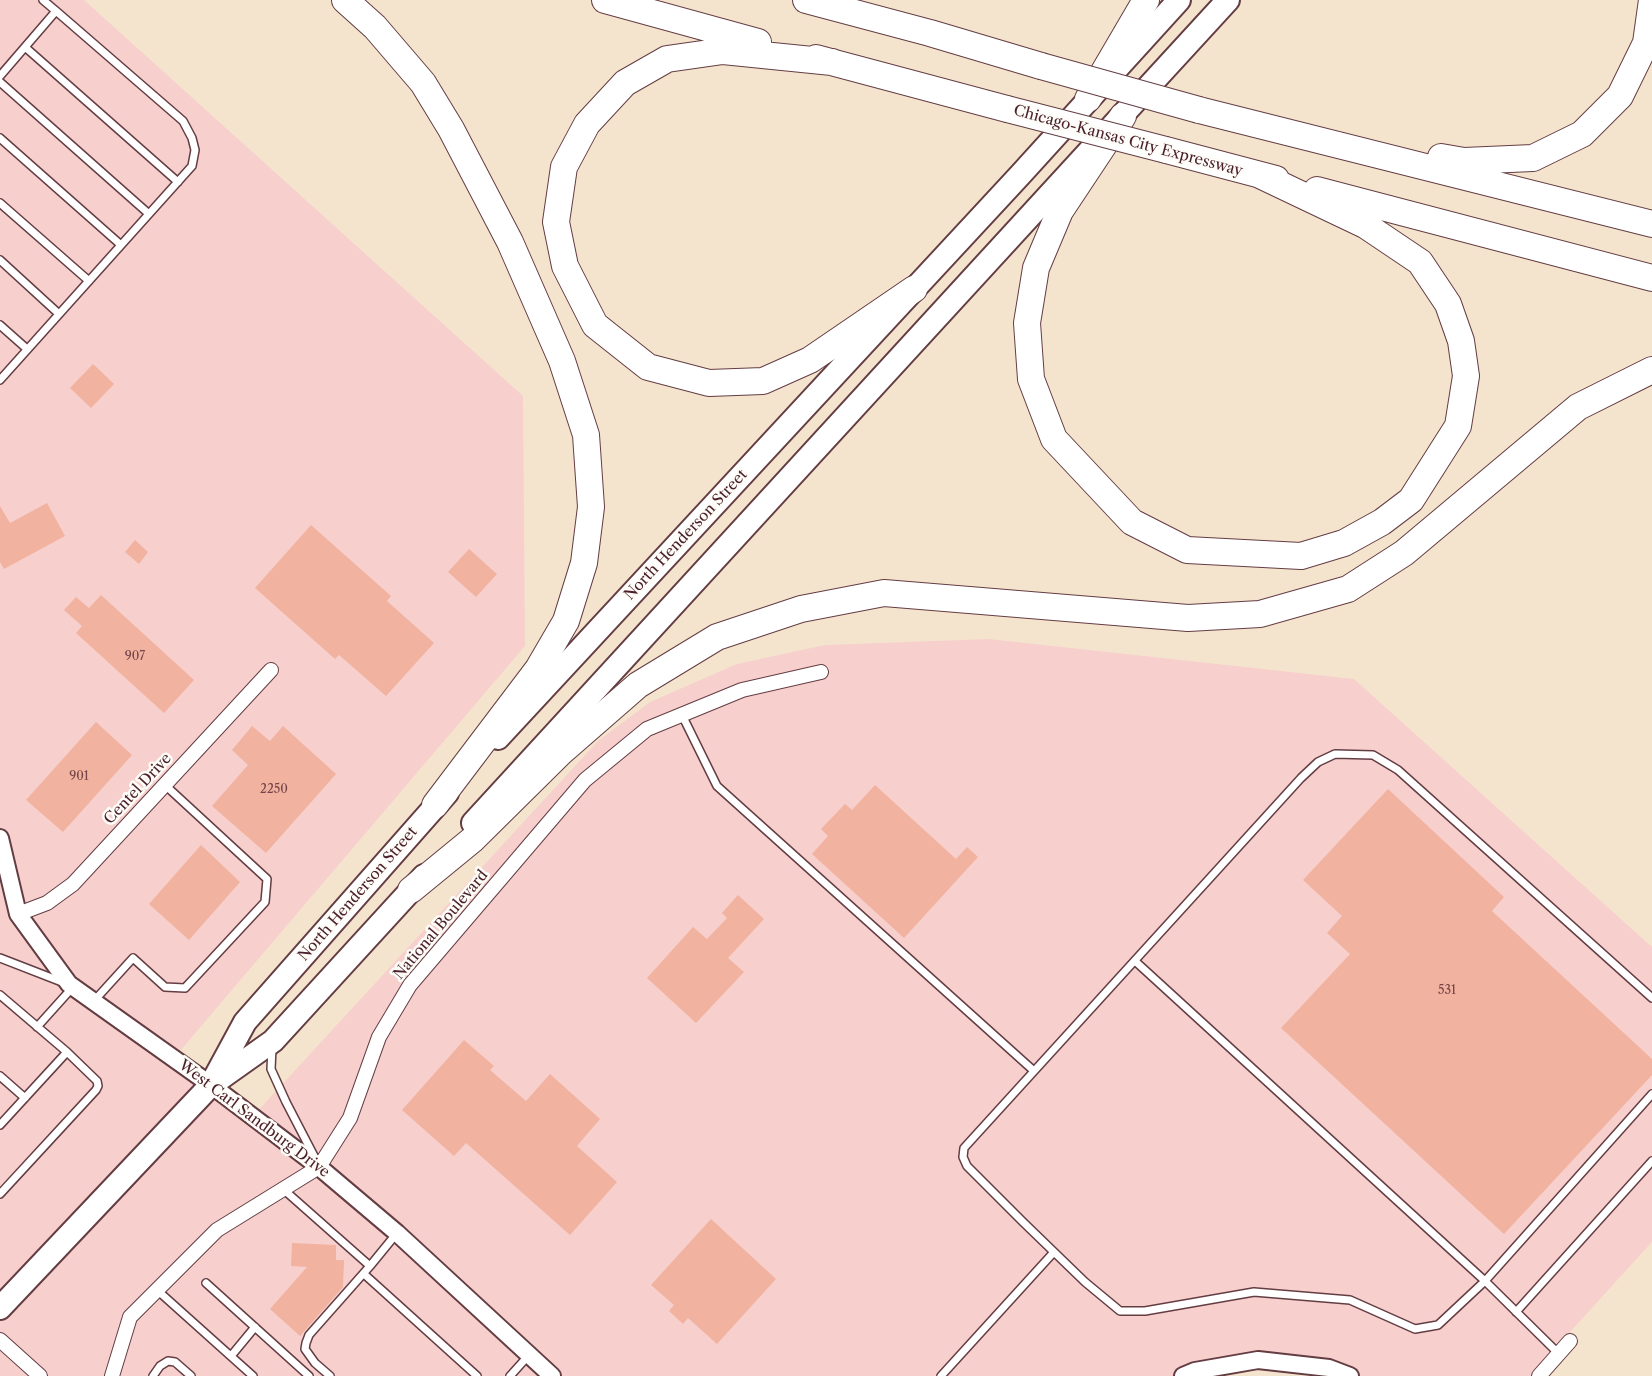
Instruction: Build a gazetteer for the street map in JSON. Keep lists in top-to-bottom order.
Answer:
{
  "streets": {
    "highway": ["Chicago-Kansas City Expressway"],
    "main road": ["North Henderson Street"],
    "street": ["Centel Drive", "National Boulevard", "West Carl Sandburg Drive"]
  },
  "crossings": [
    ["North Henderson Street", "West Carl Sandburg Drive"],
    ["Centel Drive", "West Carl Sandburg Drive"],
    ["National Boulevard", "West Carl Sandburg Drive"]
  ],
  "house_numbers": [
    "907",
    "901",
    "2250",
    "531"
  ]
}
